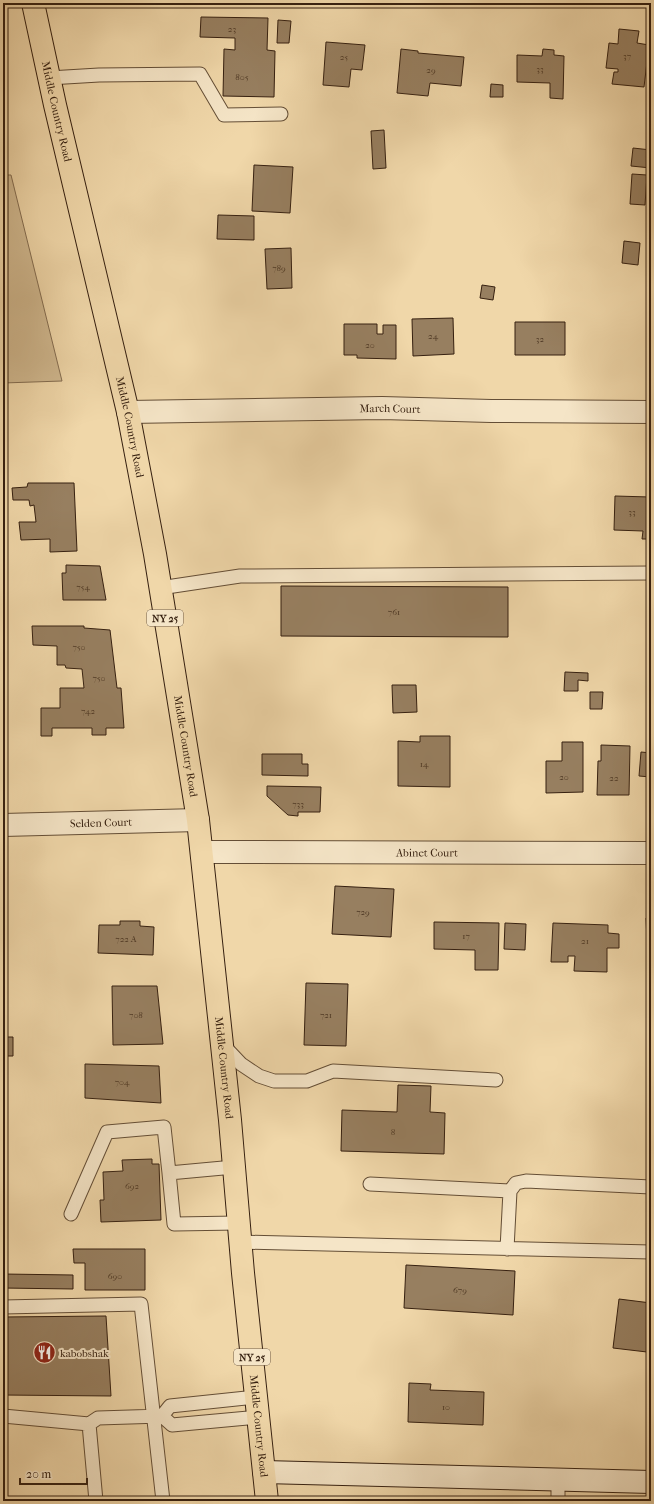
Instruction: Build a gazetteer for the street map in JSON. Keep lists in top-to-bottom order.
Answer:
{
  "streets": {
    "main road": ["Middle Country Road", "NY 25"],
    "street": ["March Court", "Selden Court", "Abinet Court"]
  },
  "crossings": [
    ["Middle Country Road", "March Court"],
    ["Middle Country Road", "Selden Court"],
    ["Middle Country Road", "Abinet Court"]
  ],
  "places": {
    "restaurant": ["kabobshak"]
  },
  "house_numbers": [
    "23",
    "37",
    "25",
    "33",
    "29",
    "805",
    "789",
    "24",
    "32",
    "20",
    "33",
    "754",
    "761",
    "750",
    "750",
    "742",
    "14",
    "20",
    "22",
    "733",
    "729",
    "17",
    "722 A",
    "21",
    "708",
    "721",
    "704",
    "8",
    "692",
    "690",
    "679",
    "10"
  ],
  "scale_bar": "20 m"
}
